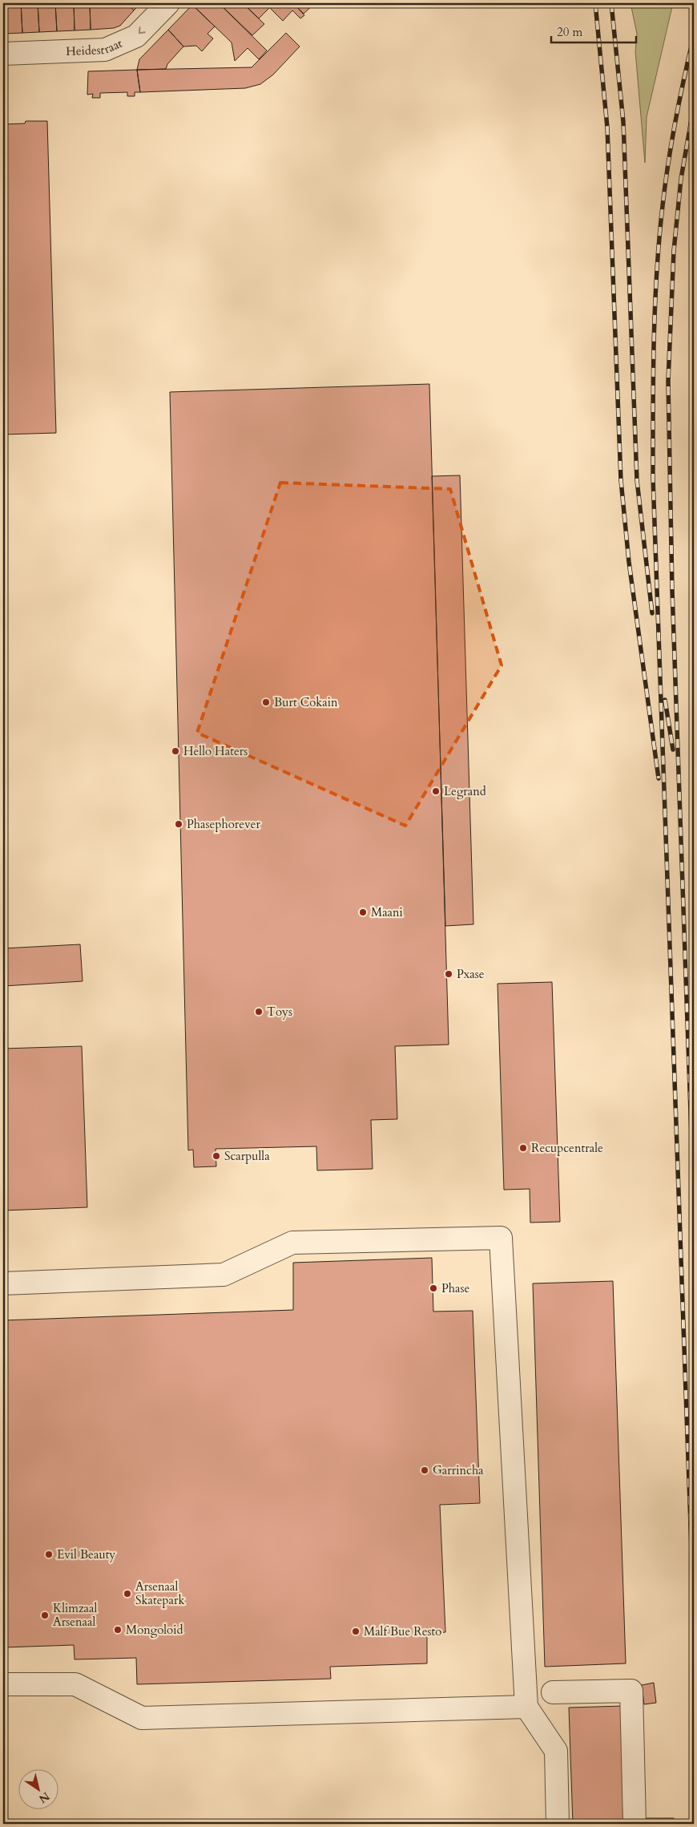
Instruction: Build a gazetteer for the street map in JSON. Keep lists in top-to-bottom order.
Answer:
{
  "streets": {
    "street": ["Heidestraat"]
  },
  "one_way": ["Heidestraat"],
  "places": [
    "Burt Cokain",
    "Hello Haters",
    "Legrand",
    "Phasephorever",
    "Maani",
    "Pxase",
    "Toys",
    "Recupcentrale",
    "Scarpulla",
    "Phase",
    "Garrincha",
    "Evil Beauty",
    "Arsenaal Skatepark",
    "Klimzaal Arsenaal",
    "Mongoloid",
    "Malf Bue Resto"
  ],
  "scale_bar": "20 m",
  "north": "bottom right"
}
